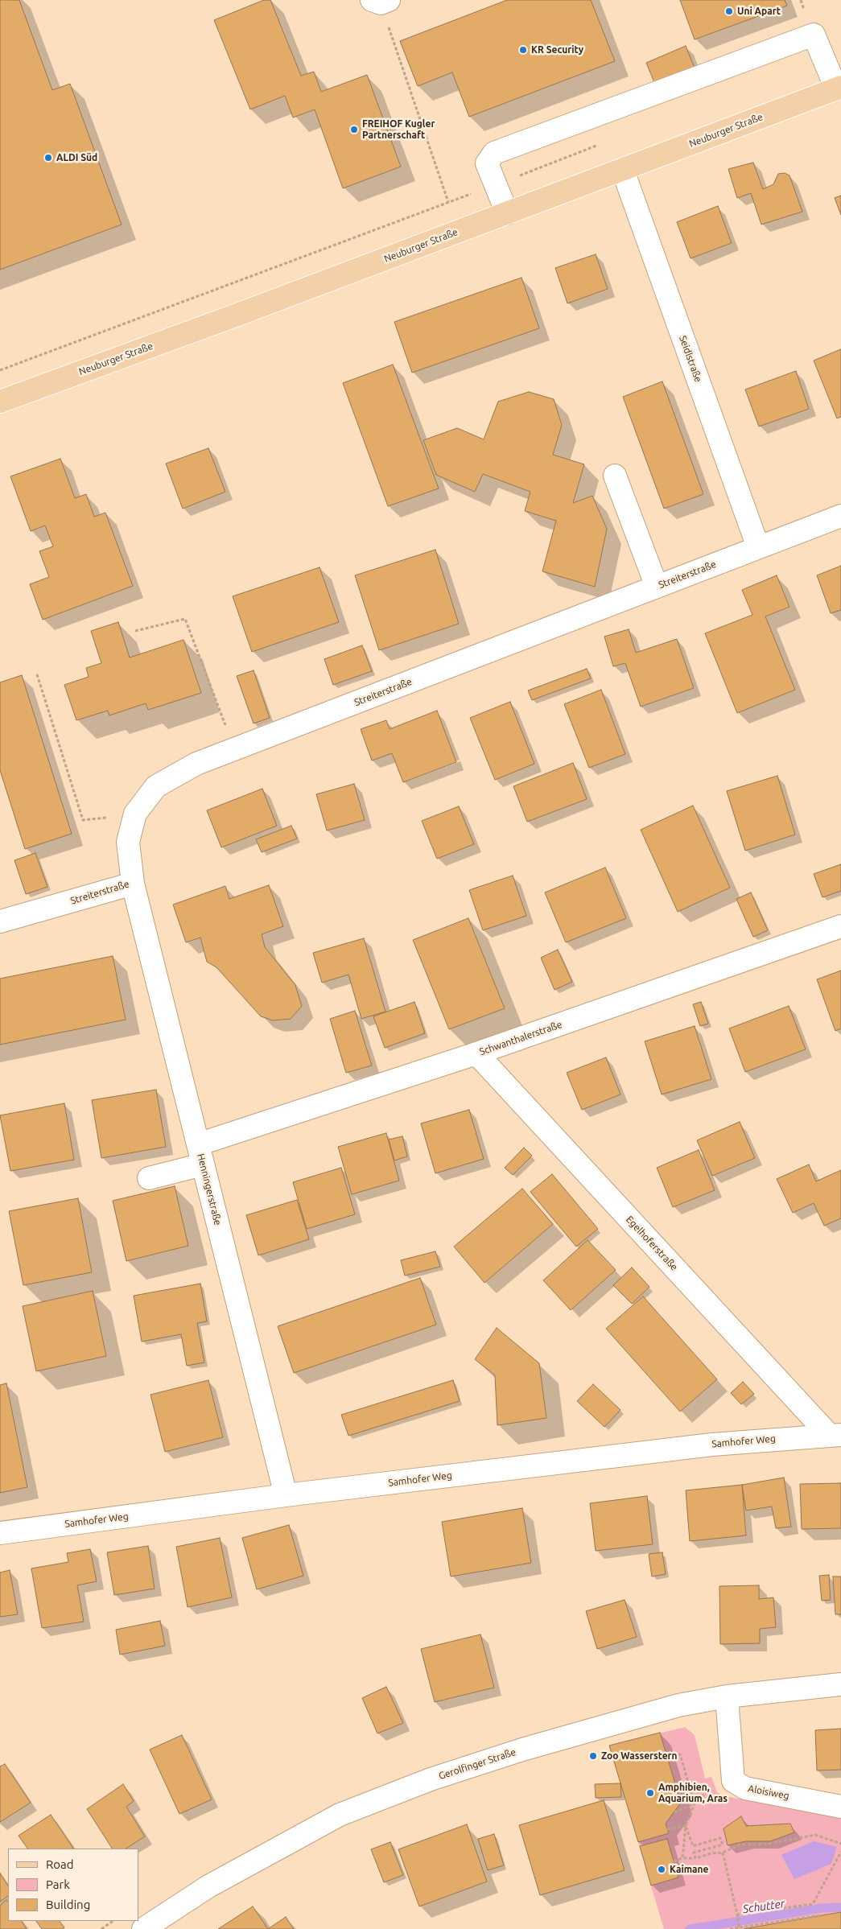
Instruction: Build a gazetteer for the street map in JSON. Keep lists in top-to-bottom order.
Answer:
{
  "streets": {
    "main road": ["Neuburger Straße"],
    "street": [
      "Seidlstraße",
      "Streiterstraße",
      "Schwanthalerstraße",
      "Henningerstraße",
      "Egelhoferstraße",
      "Samhofer Weg",
      "Gerolfinger Straße",
      "Aloisiweg"
    ]
  },
  "crossings": [
    ["Neuburger Straße", "Seidlstraße"],
    ["Seidlstraße", "Streiterstraße"],
    ["Streiterstraße", "Henningerstraße"],
    ["Schwanthalerstraße", "Henningerstraße"],
    ["Schwanthalerstraße", "Egelhoferstraße"],
    ["Henningerstraße", "Samhofer Weg"],
    ["Egelhoferstraße", "Samhofer Weg"]
  ],
  "water": ["Schutter"],
  "places": [
    "Uni Apart",
    "KR Security",
    "FREIHOF Kugler Partnerschaft",
    "ALDI Süd",
    "Zoo Wasserstern",
    "Amphibien, Aquarium, Aras",
    "Kaimane"
  ],
  "legend": ["Road", "Park", "Building"]
}
